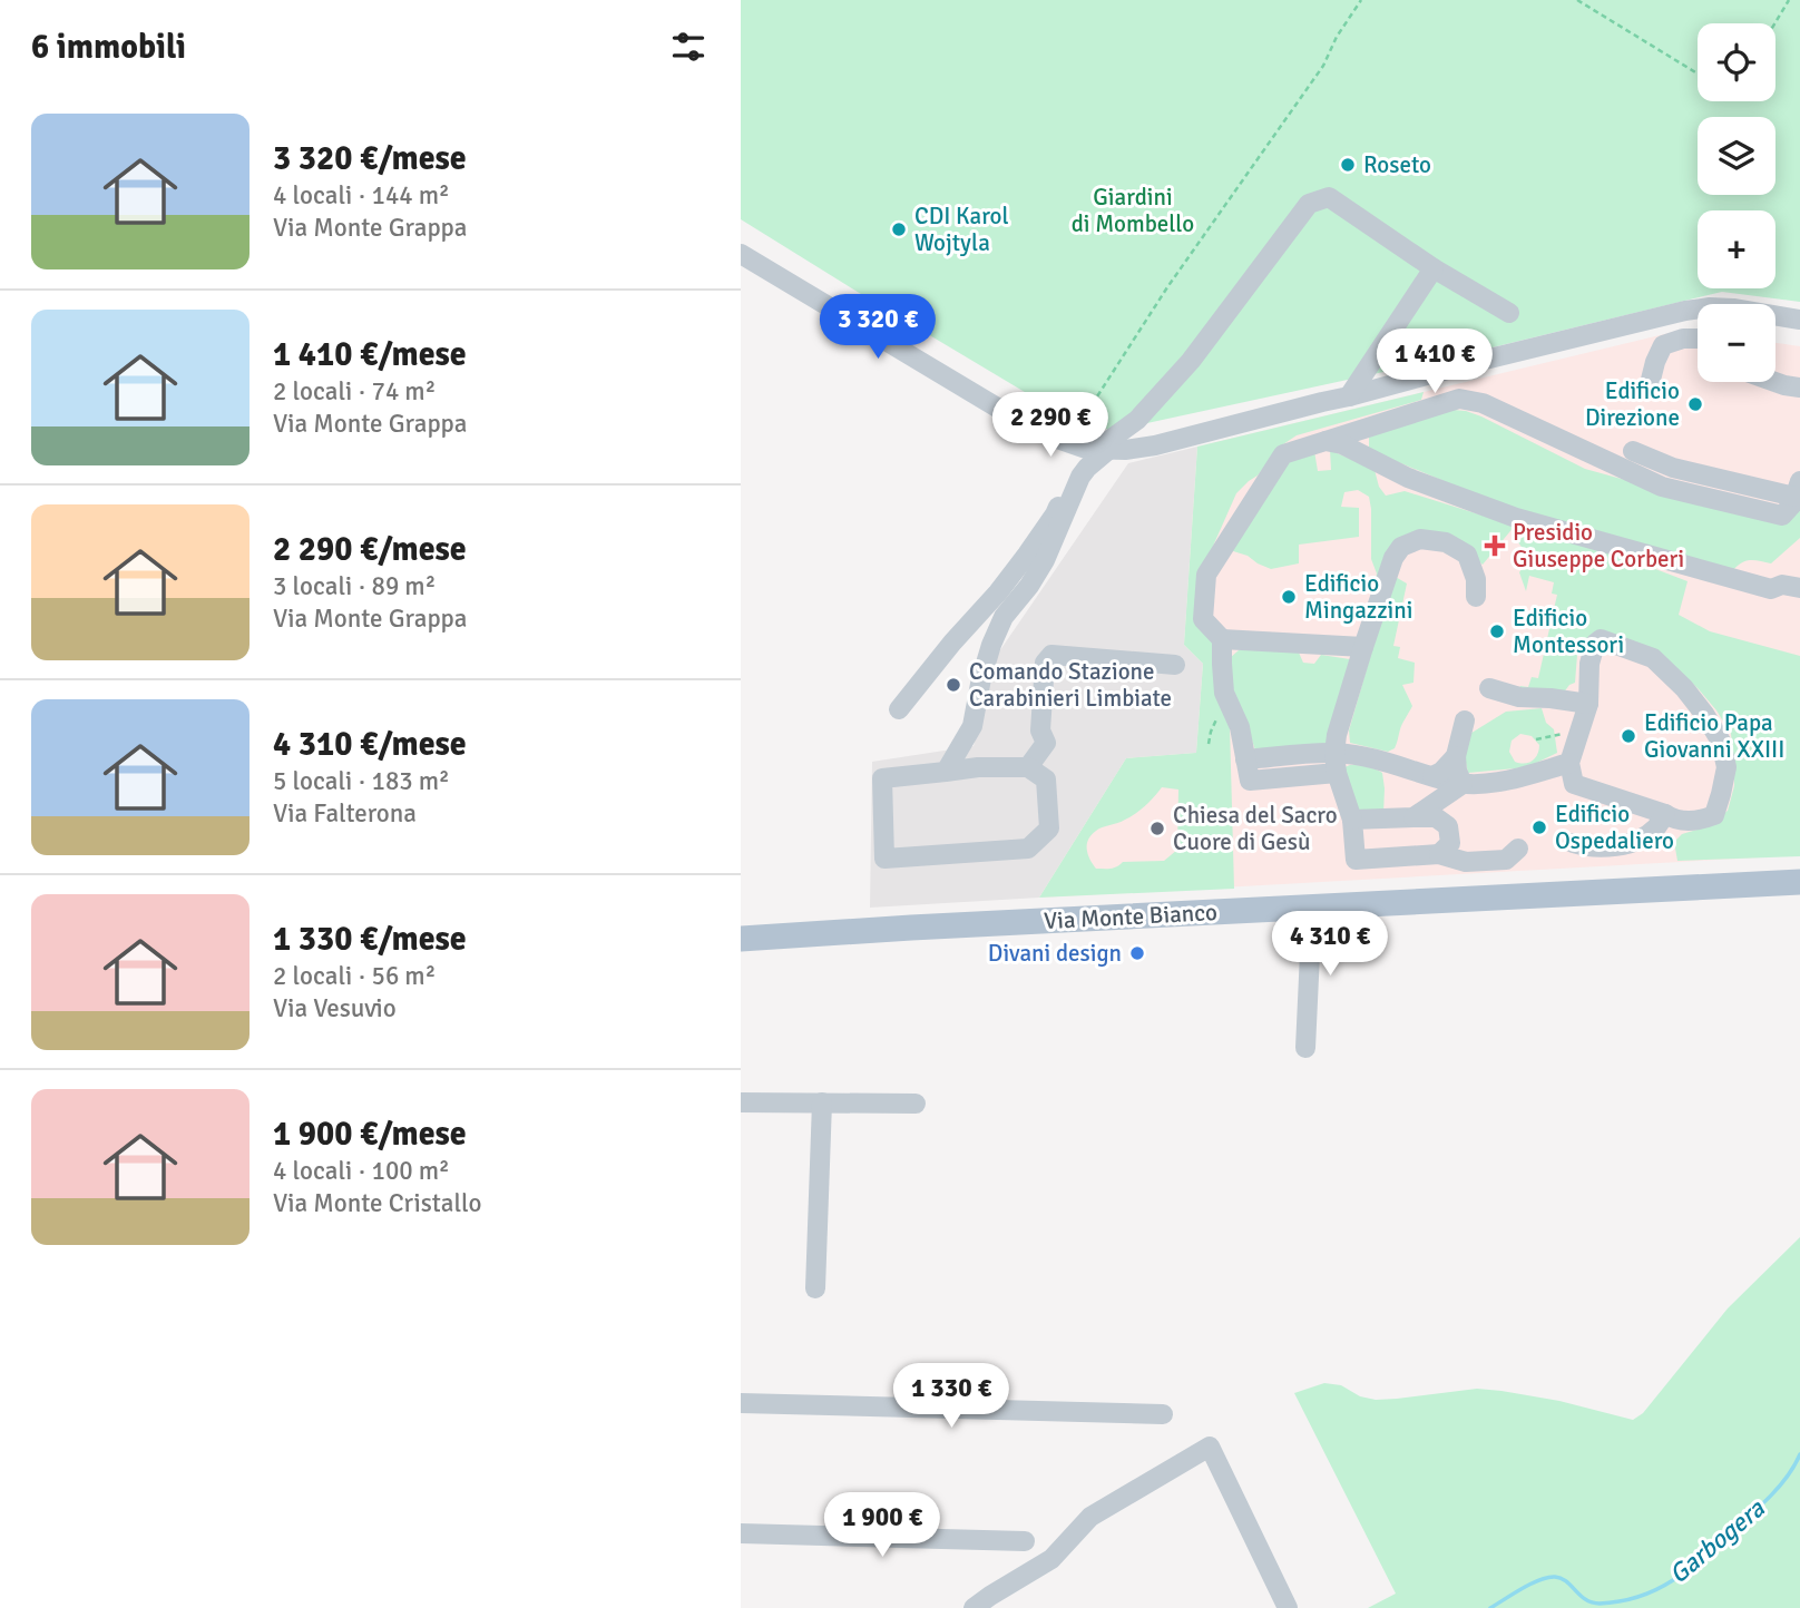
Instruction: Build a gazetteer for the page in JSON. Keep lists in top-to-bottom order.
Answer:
{
  "streets": {
    "main road": ["Via Monte Bianco"]
  },
  "water": ["Garbogera"],
  "parks": ["Giardini di Mombello"],
  "places": {
    "other": [
      "Roseto",
      "CDI Karol Wojtyla",
      "Edificio Direzione",
      "Edificio Mingazzini",
      "Edificio Montessori",
      "Comando Stazione Carabinieri Limbiate",
      "Edificio Papa Giovanni XXIII",
      "Edificio Ospedaliero",
      "Chiesa del Sacro Cuore di Gesù",
      "Divani design"
    ],
    "health": ["Presidio Giuseppe Corberi"]
  },
  "page": {
    "heading": "6 immobili",
    "map_buttons": ["+", "−"],
    "list": [
      {
        "name": "3 320 €/mese",
        "note": "4 locali · 144 m² · Via Monte Grappa"
      },
      {
        "name": "1 410 €/mese",
        "note": "2 locali · 74 m² · Via Monte Grappa"
      },
      {
        "name": "2 290 €/mese",
        "note": "3 locali · 89 m² · Via Monte Grappa"
      },
      {
        "name": "4 310 €/mese",
        "note": "5 locali · 183 m² · Via Falterona"
      },
      {
        "name": "1 330 €/mese",
        "note": "2 locali · 56 m² · Via Vesuvio"
      },
      {
        "name": "1 900 €/mese",
        "note": "4 locali · 100 m² · Via Monte Cristallo"
      }
    ],
    "price": [
      "3 320 €",
      "1 410 €",
      "2 290 €",
      "4 310 €",
      "1 330 €",
      "1 900 €"
    ]
  }
}
